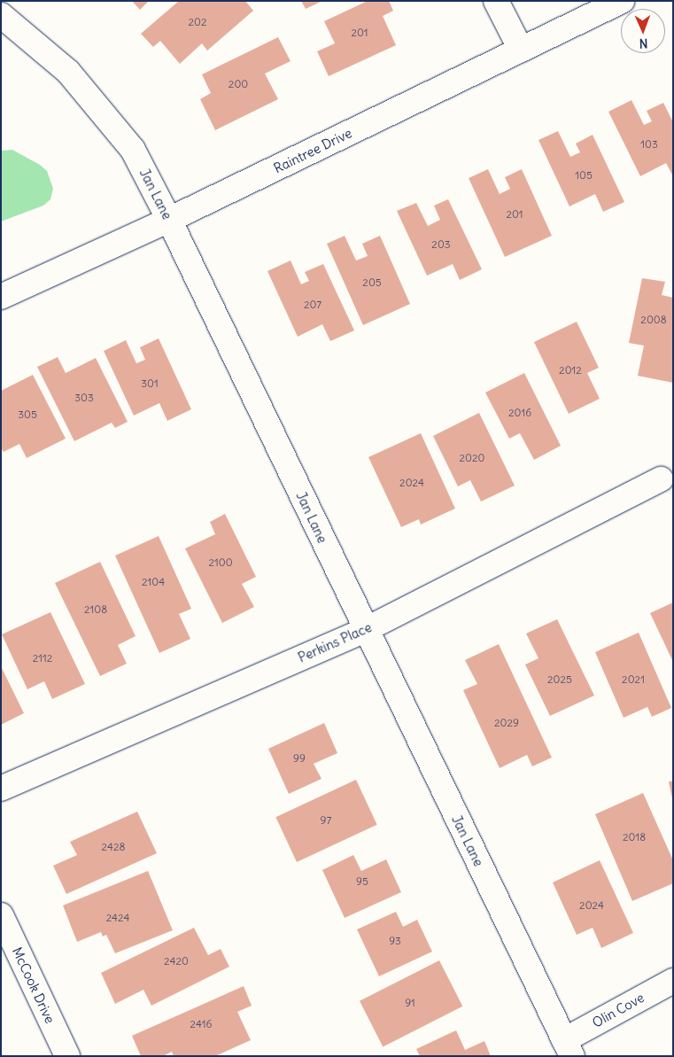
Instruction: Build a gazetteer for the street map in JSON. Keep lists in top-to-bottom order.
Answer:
{
  "streets": {
    "street": [
      "Raintree Drive",
      "Jan Lane",
      "Perkins Place",
      "McCook Drive",
      "Olin Cove"
    ]
  },
  "crossings": [
    ["Raintree Drive", "Jan Lane"],
    ["Jan Lane", "Perkins Place"],
    ["Jan Lane", "Olin Cove"]
  ],
  "house_numbers": [
    "202",
    "201",
    "200",
    "103",
    "105",
    "201",
    "203",
    "205",
    "207",
    "2008",
    "2012",
    "301",
    "303",
    "2016",
    "305",
    "2020",
    "2024",
    "2100",
    "2104",
    "2108",
    "2112",
    "2025",
    "2021",
    "2029",
    "99",
    "97",
    "2018",
    "2428",
    "95",
    "2024",
    "2424",
    "93",
    "2420",
    "91",
    "2416"
  ],
  "north": "bottom"
}
